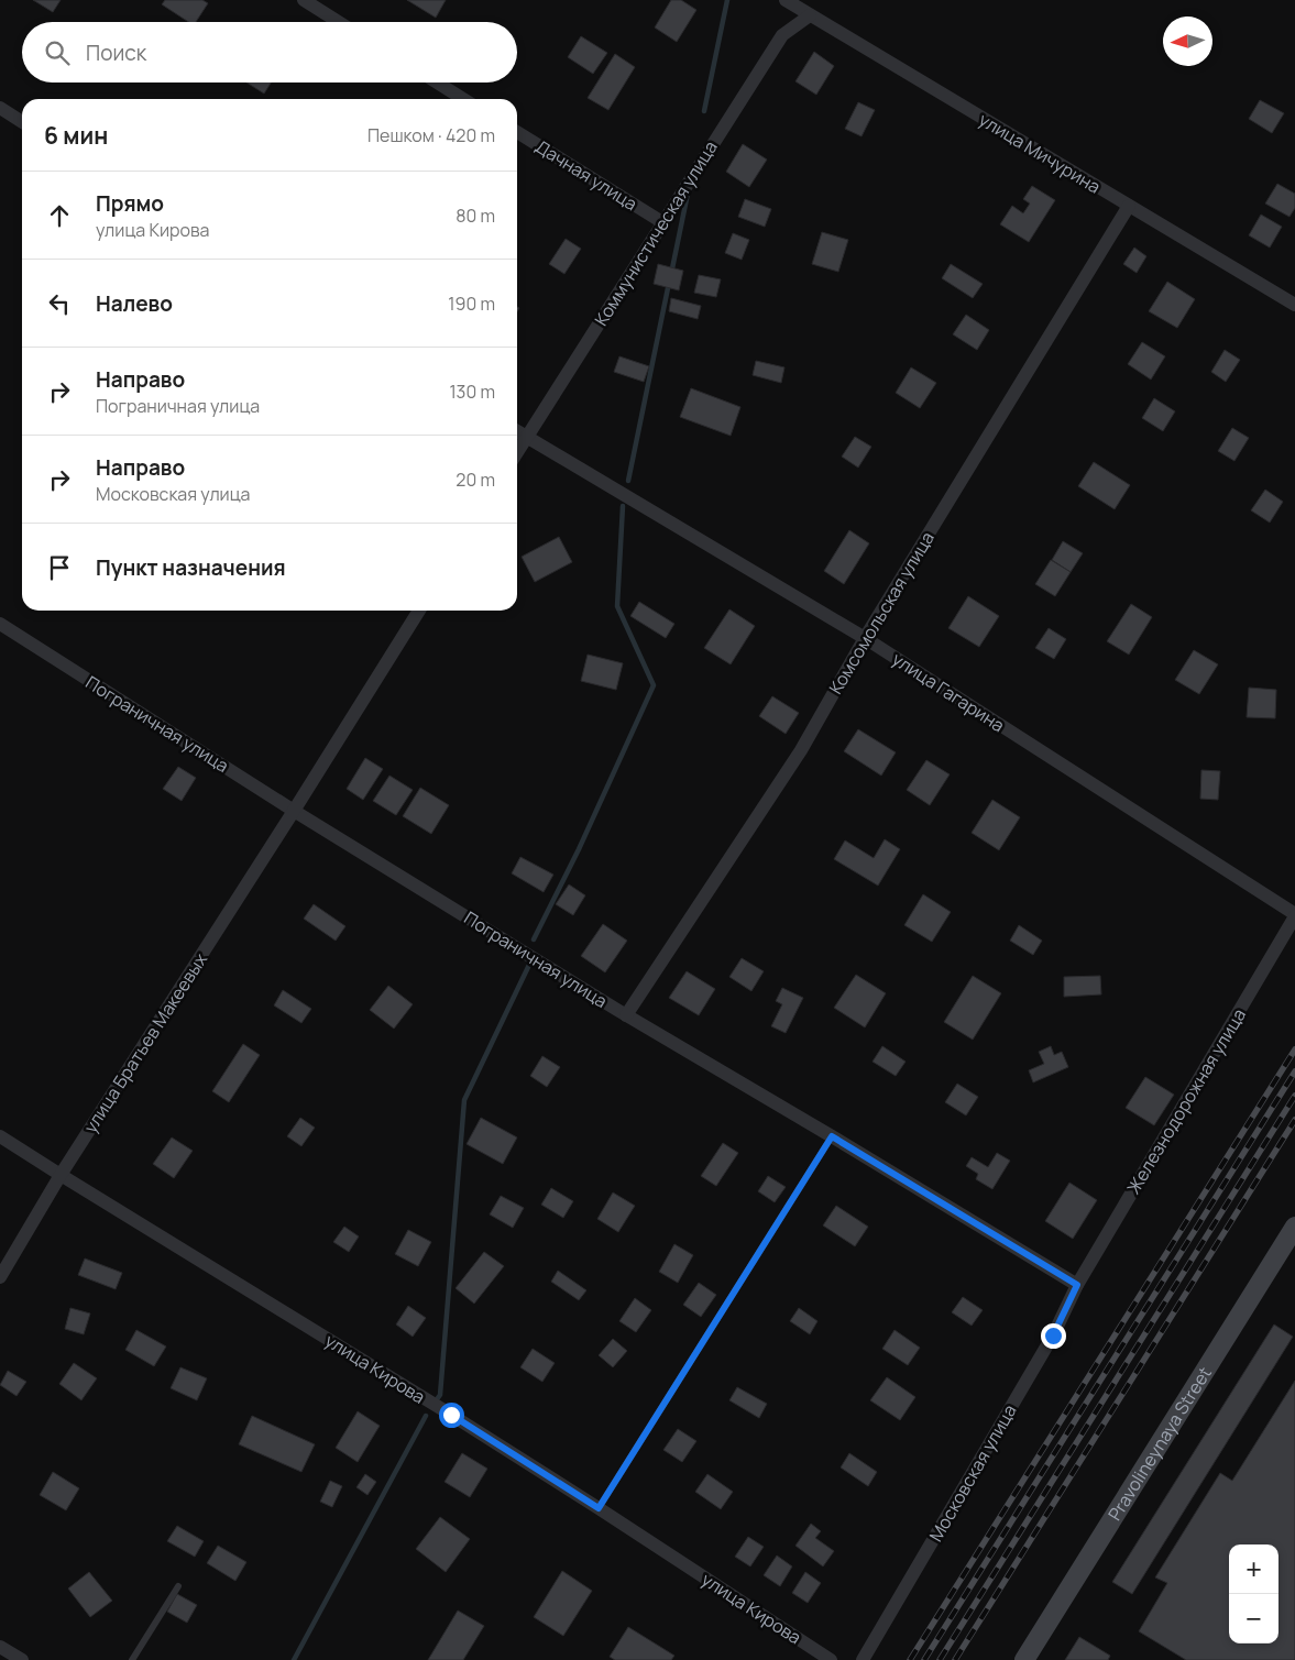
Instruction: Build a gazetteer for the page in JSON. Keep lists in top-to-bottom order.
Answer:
{
  "streets": {
    "main road": ["Pravolineynaya Street"],
    "street": [
      "улица Мичурина",
      "Дачная улица",
      "Коммунистическая улица",
      "Комсомольская улица",
      "улица Гагарина",
      "Пограничная улица",
      "улица Братьев Макеевых",
      "Железнодорожная улица",
      "улица Кирова",
      "Московская улица"
    ]
  },
  "crossings": [
    ["улица Мичурина", "Коммунистическая улица"],
    ["улица Мичурина", "Комсомольская улица"],
    ["Дачная улица", "Коммунистическая улица"],
    ["Коммунистическая улица", "улица Гагарина"],
    ["Комсомольская улица", "улица Гагарина"],
    ["Комсомольская улица", "Пограничная улица"],
    ["улица Гагарина", "Железнодорожная улица"],
    ["Пограничная улица", "улица Братьев Макеевых"],
    ["Пограничная улица", "Железнодорожная улица"],
    ["Пограничная улица", "Московская улица"],
    ["улица Братьев Макеевых", "улица Кирова"],
    ["Железнодорожная улица", "Московская улица"]
  ],
  "north": "left",
  "page": {
    "search": "Поиск",
    "heading": ["6 мин", "Пешком · 420 m"],
    "list": [
      ["Прямо", "улица Кирова", "80 m"],
      ["Налево", "190 m"],
      ["Направо", "Пограничная улица", "130 m"],
      ["Направо", "Московская улица", "20 m"],
      "Пункт назначения"
    ],
    "map_buttons": ["+", "−"]
  }
}
